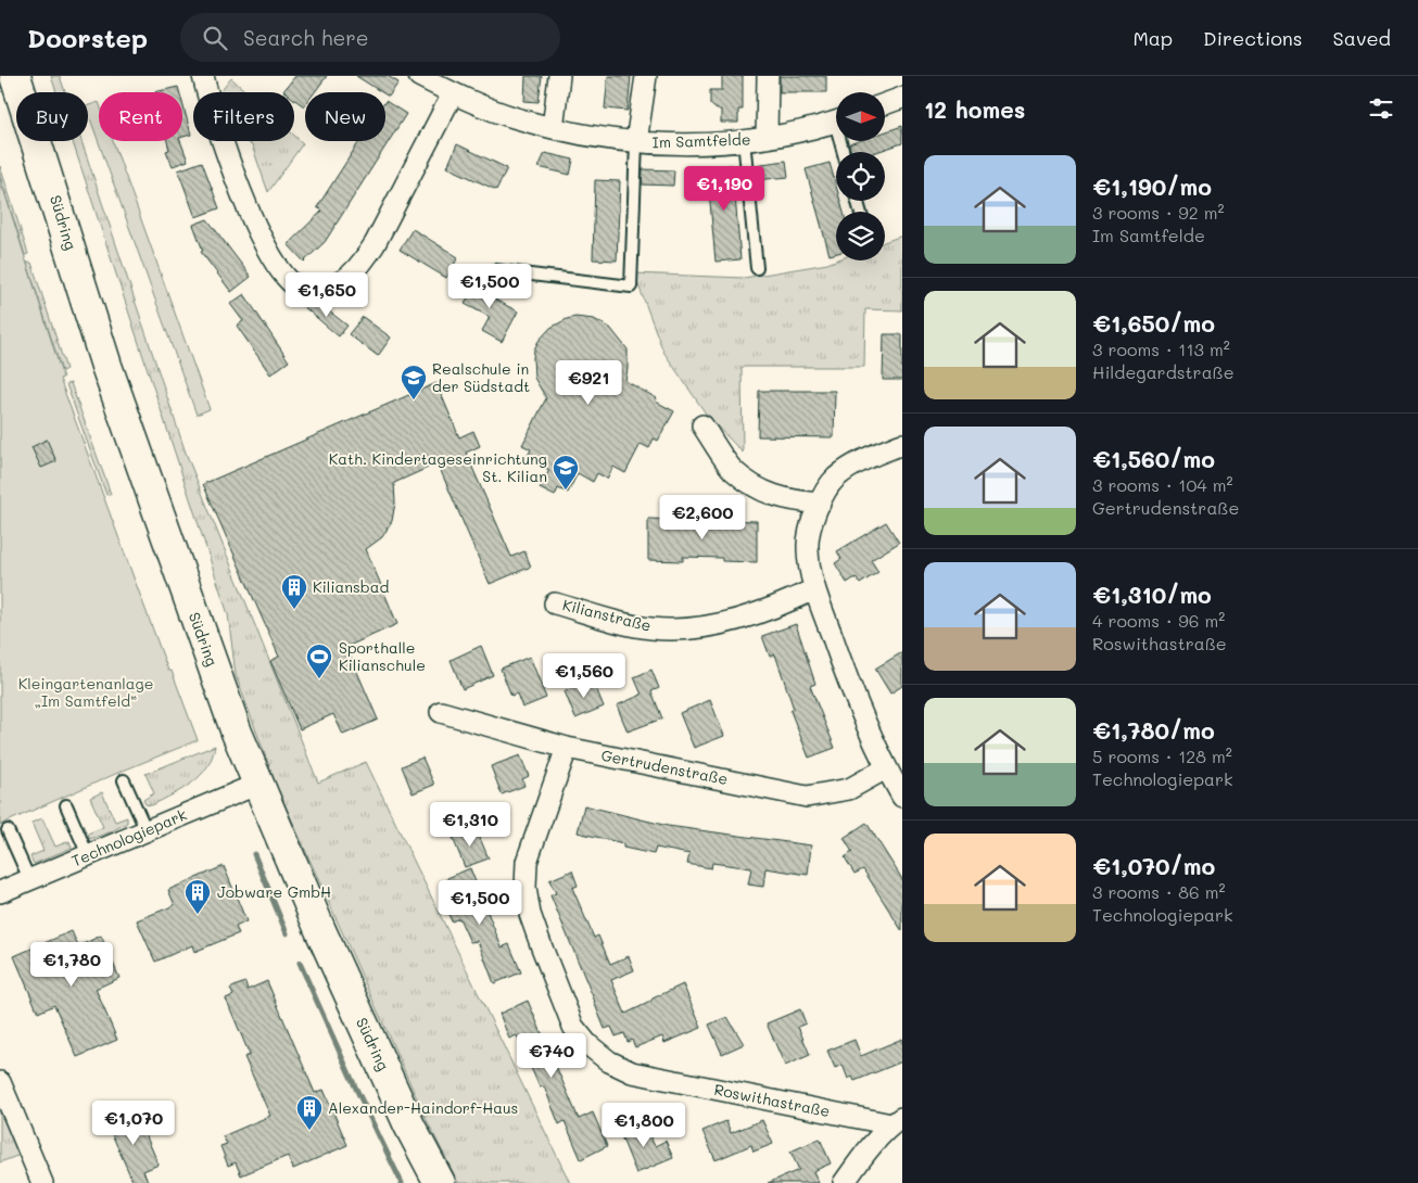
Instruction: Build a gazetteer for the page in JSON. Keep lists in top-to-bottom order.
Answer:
{
  "streets": {
    "main road": ["Südring"],
    "street": [
      "Im Samtfelde",
      "Kilianstraße",
      "Gertrudenstraße",
      "Technologiepark",
      "Roswithastraße"
    ]
  },
  "crossings": [
    ["Südring", "Technologiepark"],
    ["Gertrudenstraße", "Roswithastraße"]
  ],
  "parks": ["Kleingartenanlage „Im Samtfeld“"],
  "places": {
    "school or university": ["Realschule in der Südstadt", "Kath. Kindertageseinrichtung St. Kilian"],
    "building": ["Kiliansbad", "Jobware GmbH", "Alexander-Haindorf-Haus"],
    "sports": ["Sporthalle Kilianschule"]
  },
  "north": "right",
  "page": {
    "header": "Doorstep",
    "search": "Search here",
    "nav": ["Map", "Directions", "Saved"],
    "heading": "12 homes",
    "chip": [
      "Buy",
      "Rent",
      "Filters",
      "New"
    ],
    "list": [
      {
        "name": "€1,190/mo",
        "note": "3 rooms · 92 m² · Im Samtfelde"
      },
      {
        "name": "€1,650/mo",
        "note": "3 rooms · 113 m² · Hildegardstraße"
      },
      {
        "name": "€1,560/mo",
        "note": "3 rooms · 104 m² · Gertrudenstraße"
      },
      {
        "name": "€1,310/mo",
        "note": "4 rooms · 96 m² · Roswithastraße"
      },
      {
        "name": "€1,780/mo",
        "note": "5 rooms · 128 m² · Technologiepark"
      },
      {
        "name": "€1,070/mo",
        "note": "3 rooms · 86 m² · Technologiepark"
      }
    ],
    "price": [
      "€1,190",
      "€1,500",
      "€1,650",
      "€921",
      "€2,600",
      "€1,560",
      "€1,310",
      "€1,500",
      "€1,780",
      "€740",
      "€1,070",
      "€1,800"
    ]
  }
}
